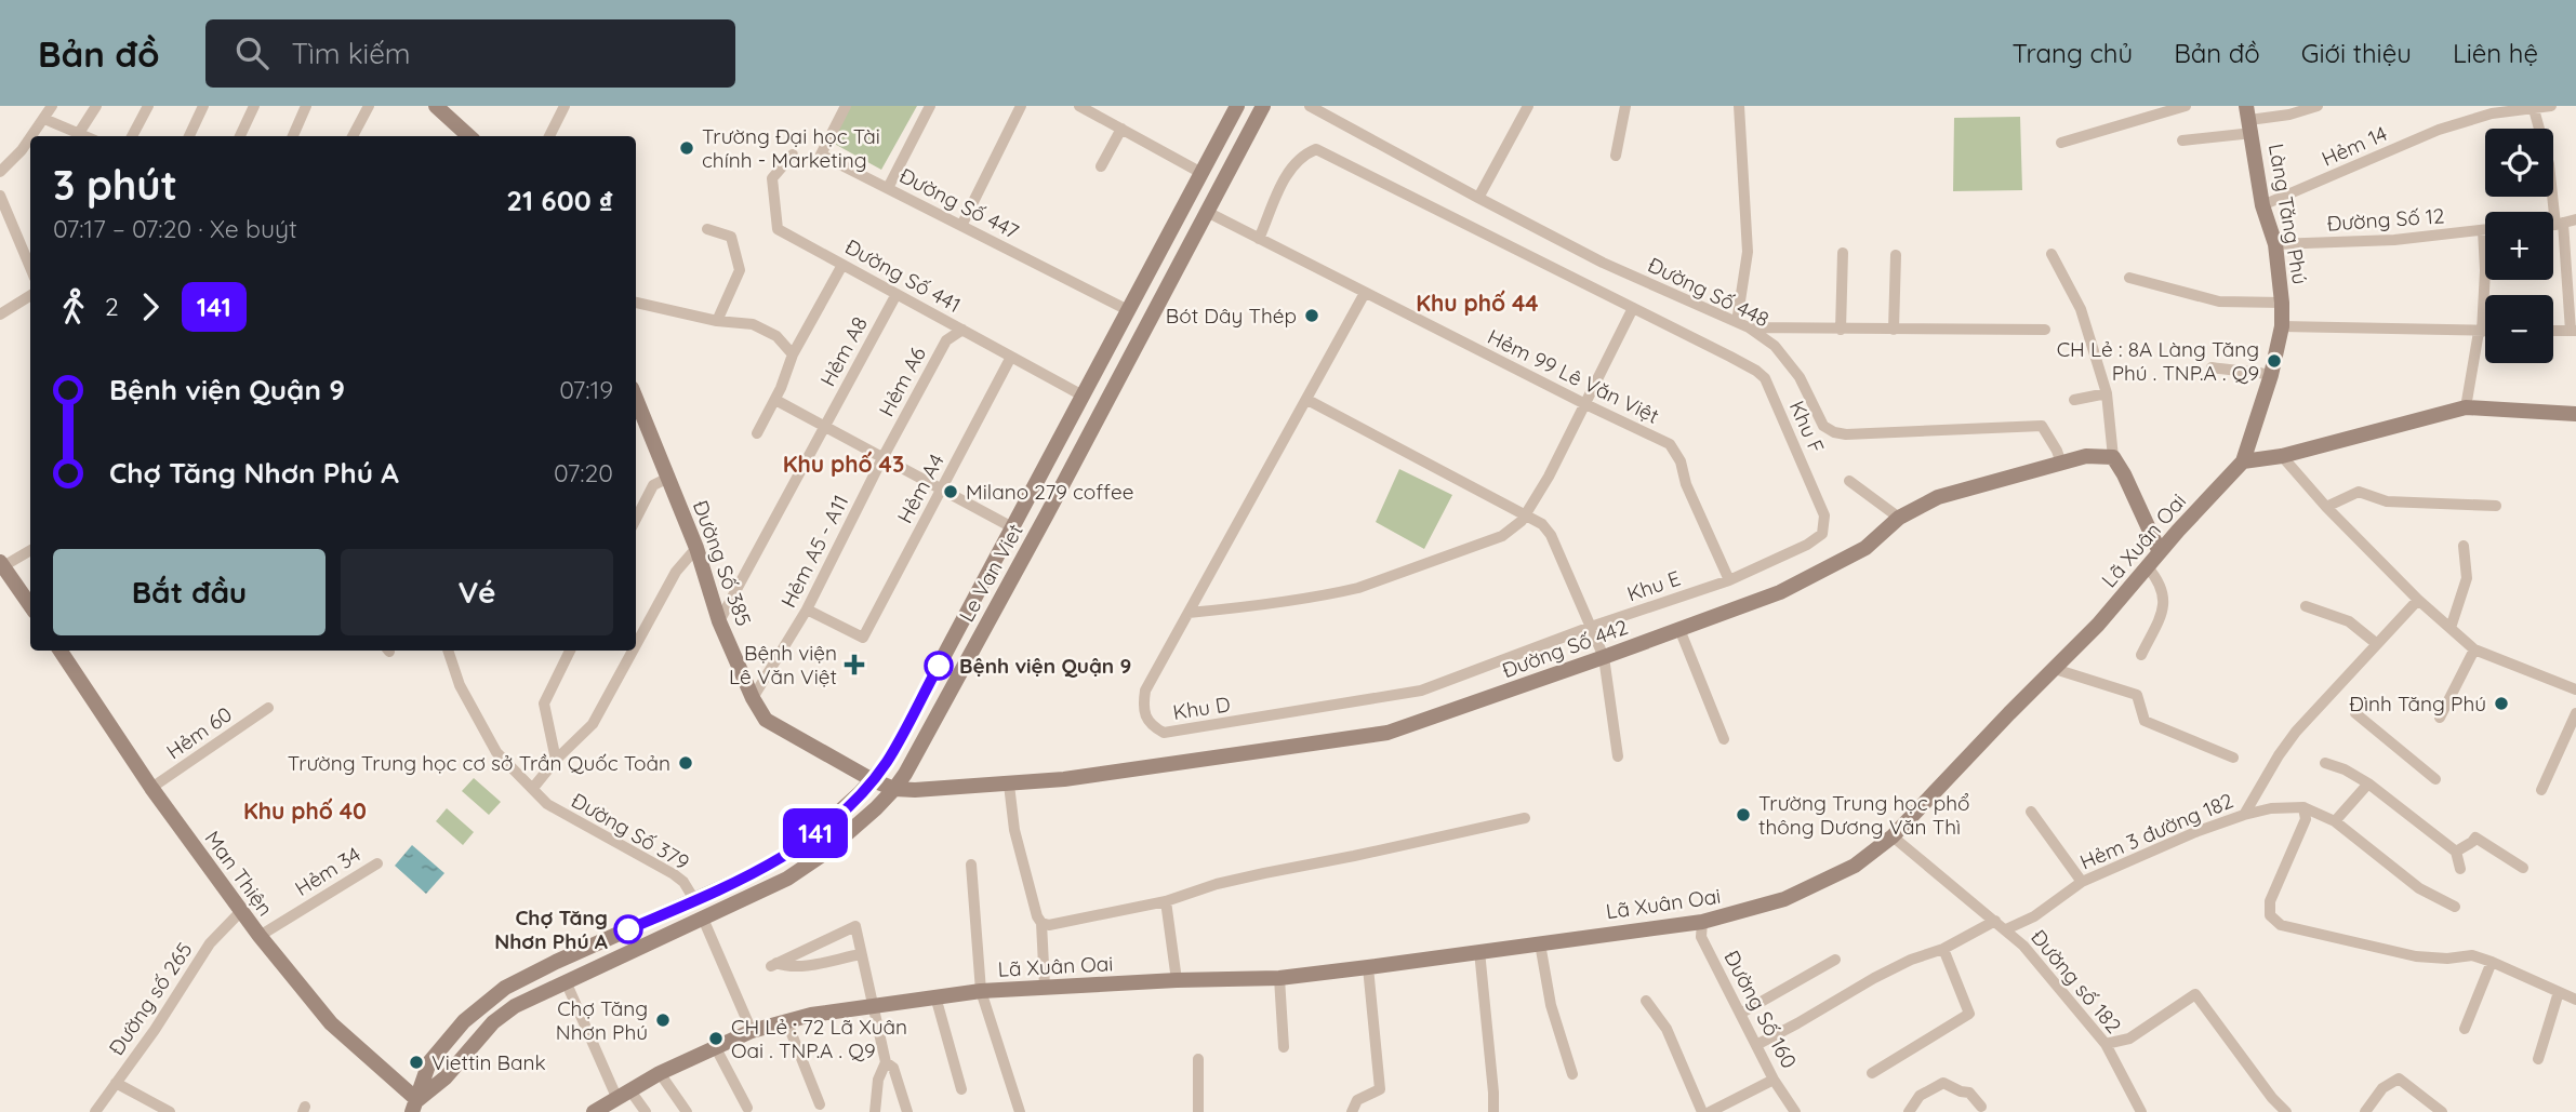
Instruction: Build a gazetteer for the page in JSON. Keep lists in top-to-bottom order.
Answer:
{
  "streets": {
    "main road": [
      "Làng Tăng Phú",
      "Lã Xuân Oai",
      "Đường Số 385",
      "Le Van Viet",
      "Đường Số 442",
      "Man Thiện"
    ],
    "street": [
      "Hẻm 14",
      "Đường Số 447",
      "Đường Số 12",
      "Đường Số 441",
      "Đường Số 448",
      "Hẻm A8",
      "Hẻm 99 Lê Văn Việt",
      "Hẻm A6",
      "Khu F",
      "Hẻm A4",
      "Hẻm A5 - A11",
      "Khu E",
      "Khu D",
      "Hẻm 60",
      "Đường Số 379",
      "Hẻm 3 đường 182",
      "Hẻm 34",
      "Đường số 182",
      "Đường số 265",
      "Đường Số 160"
    ]
  },
  "crossings": [
    ["Hẻm 14", "Làng Tăng Phú"],
    ["Đường Số 447", "Le Van Viet"],
    ["Làng Tăng Phú", "Đường Số 12"],
    ["Làng Tăng Phú", "Lã Xuân Oai"],
    ["Đường Số 441", "Hẻm A8"],
    ["Đường Số 441", "Hẻm A6"],
    ["Đường Số 441", "Hẻm A4"],
    ["Đường Số 441", "Le Van Viet"],
    ["Đường Số 448", "Đường Số 442"],
    ["Hẻm A8", "Đường Số 385"],
    ["Hẻm 99 Lê Văn Việt", "Khu F"],
    ["Hẻm 99 Lê Văn Việt", "Le Van Viet"],
    ["Hẻm 99 Lê Văn Việt", "Khu E"],
    ["Hẻm A6", "Hẻm A5 - A11"],
    ["Khu F", "Khu E"],
    ["Hẻm A4", "Hẻm A5 - A11"],
    ["Lã Xuân Oai", "Đường Số 160"],
    ["Hẻm A5 - A11", "Đường Số 385"],
    ["Đường Số 385", "Le Van Viet"],
    ["Đường Số 385", "Đường Số 442"],
    ["Le Van Viet", "Đường Số 442"],
    ["Le Van Viet", "Đường Số 379"],
    ["Le Van Viet", "Man Thiện"],
    ["Khu E", "Khu D"],
    ["Hẻm 60", "Man Thiện"],
    ["Hẻm 3 đường 182", "Đường số 182"],
    ["Hẻm 34", "Man Thiện"],
    ["Man Thiện", "Đường số 265"]
  ],
  "districts": ["Khu phố 44", "Khu phố 43", "Khu phố 40"],
  "places": {
    "other": [
      "Trường Đại học Tài chính - Marketing",
      "Bót Dây Thép",
      "CH Lẻ : 8A Làng Tăng Phú . TNP.A . Q9",
      "Milano 279 coffee",
      "Bệnh viện Quận 9",
      "Đình Tăng Phú",
      "Trường Trung học cơ sở Trần Quốc Toản",
      "Trường Trung học phổ thông Dương Văn Thì",
      "Chợ Tăng Nhơn Phú A",
      "Chợ Tăng Nhơn Phú",
      "CH Lẻ : 72 Lã Xuân Oai . TNP.A . Q9",
      "Viettin Bank"
    ],
    "health": ["Bệnh viện Lê Văn Việt"]
  },
  "lines": ["bus line 141"],
  "page": {
    "header": "Bản đồ",
    "search": "Tìm kiếm",
    "nav": [
      "Trang chủ",
      "Bản đồ",
      "Giới thiệu",
      "Liên hệ"
    ],
    "on_map": "141",
    "map_buttons": ["+", "−"],
    "heading": ["3 phút", "07:17 – 07:20 · Xe buýt", "21 600 ₫"],
    "legs": ["2", "141"],
    "list": [
      {
        "name": "Bệnh viện Quận 9",
        "value": "07:19"
      },
      {
        "name": "Chợ Tăng Nhơn Phú A",
        "value": "07:20"
      }
    ],
    "buttons": ["Bắt đầu", "Vé"]
  }
}
